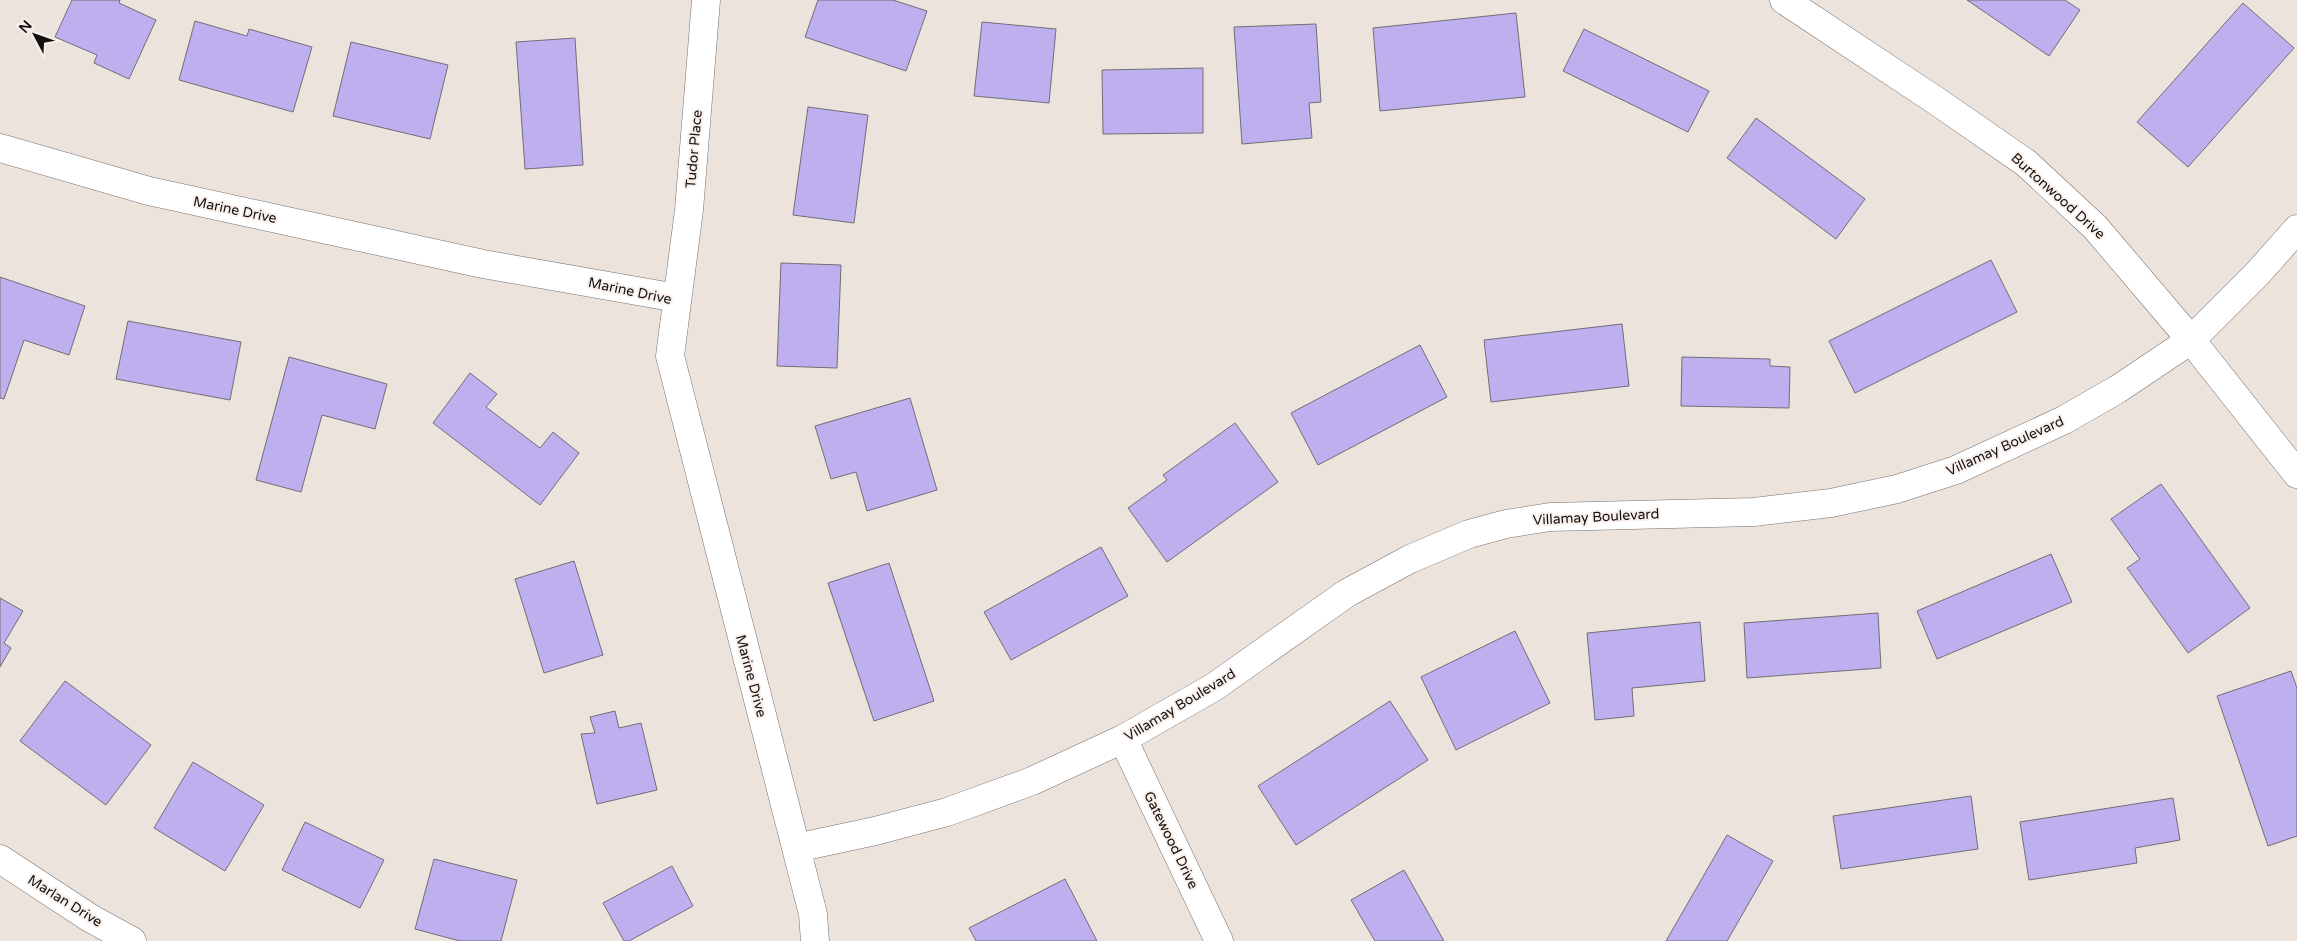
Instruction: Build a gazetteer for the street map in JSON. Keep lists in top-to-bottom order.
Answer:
{
  "streets": {
    "street": [
      "Tudor Place",
      "Burtonwood Drive",
      "Marine Drive",
      "Villamay Boulevard",
      "Gatewood Drive",
      "Marlan Drive"
    ]
  },
  "crossings": [
    ["Tudor Place", "Marine Drive"],
    ["Burtonwood Drive", "Villamay Boulevard"],
    ["Marine Drive", "Villamay Boulevard"],
    ["Villamay Boulevard", "Gatewood Drive"]
  ],
  "north": "top left"
}
